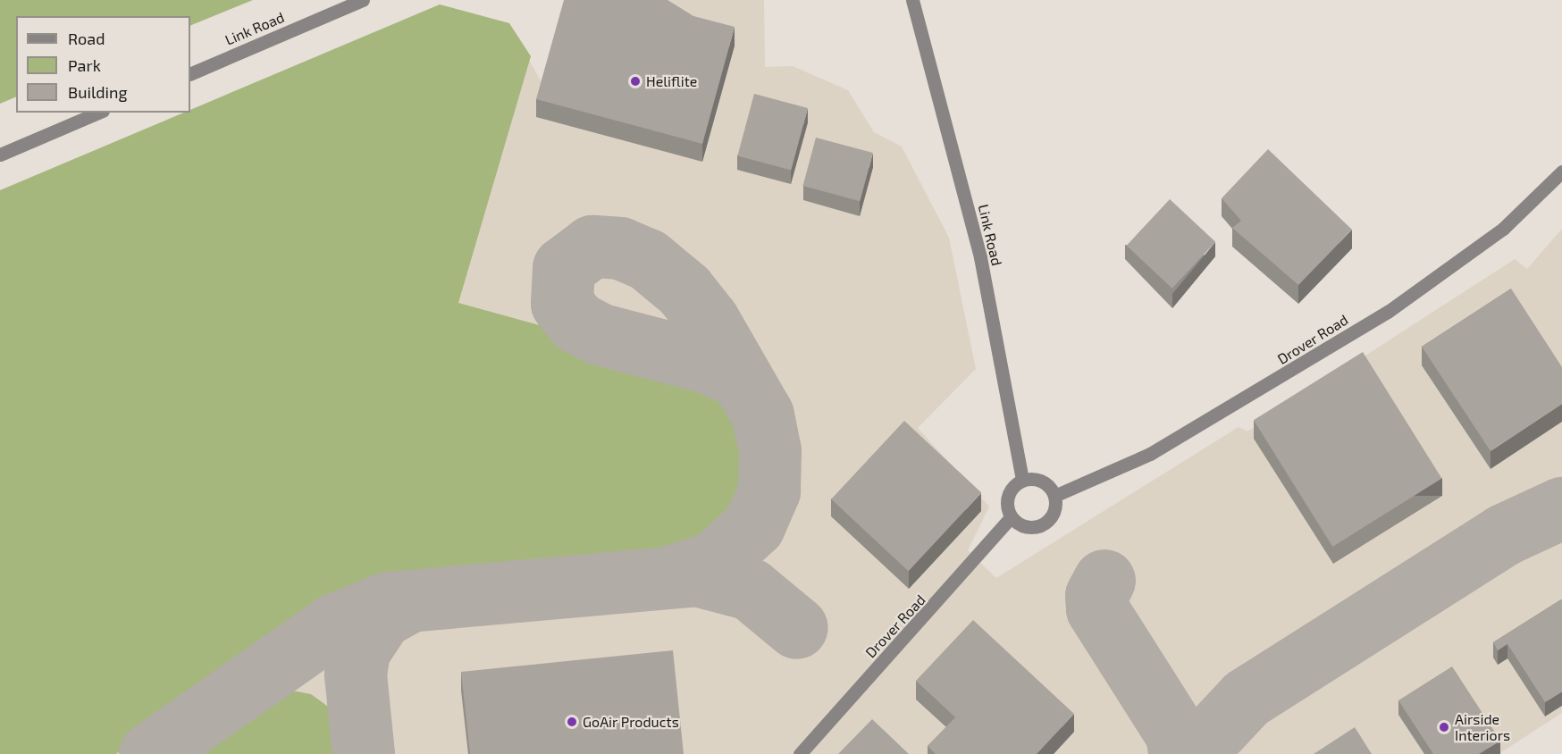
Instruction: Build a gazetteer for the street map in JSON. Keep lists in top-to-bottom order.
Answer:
{
  "streets": {
    "street": ["Link Road", "Drover Road"]
  },
  "crossings": [
    ["Link Road", "Drover Road"]
  ],
  "places": ["Heliflite", "GoAir Products", "Airside Interiors"],
  "legend": ["Road", "Park", "Building"]
}
